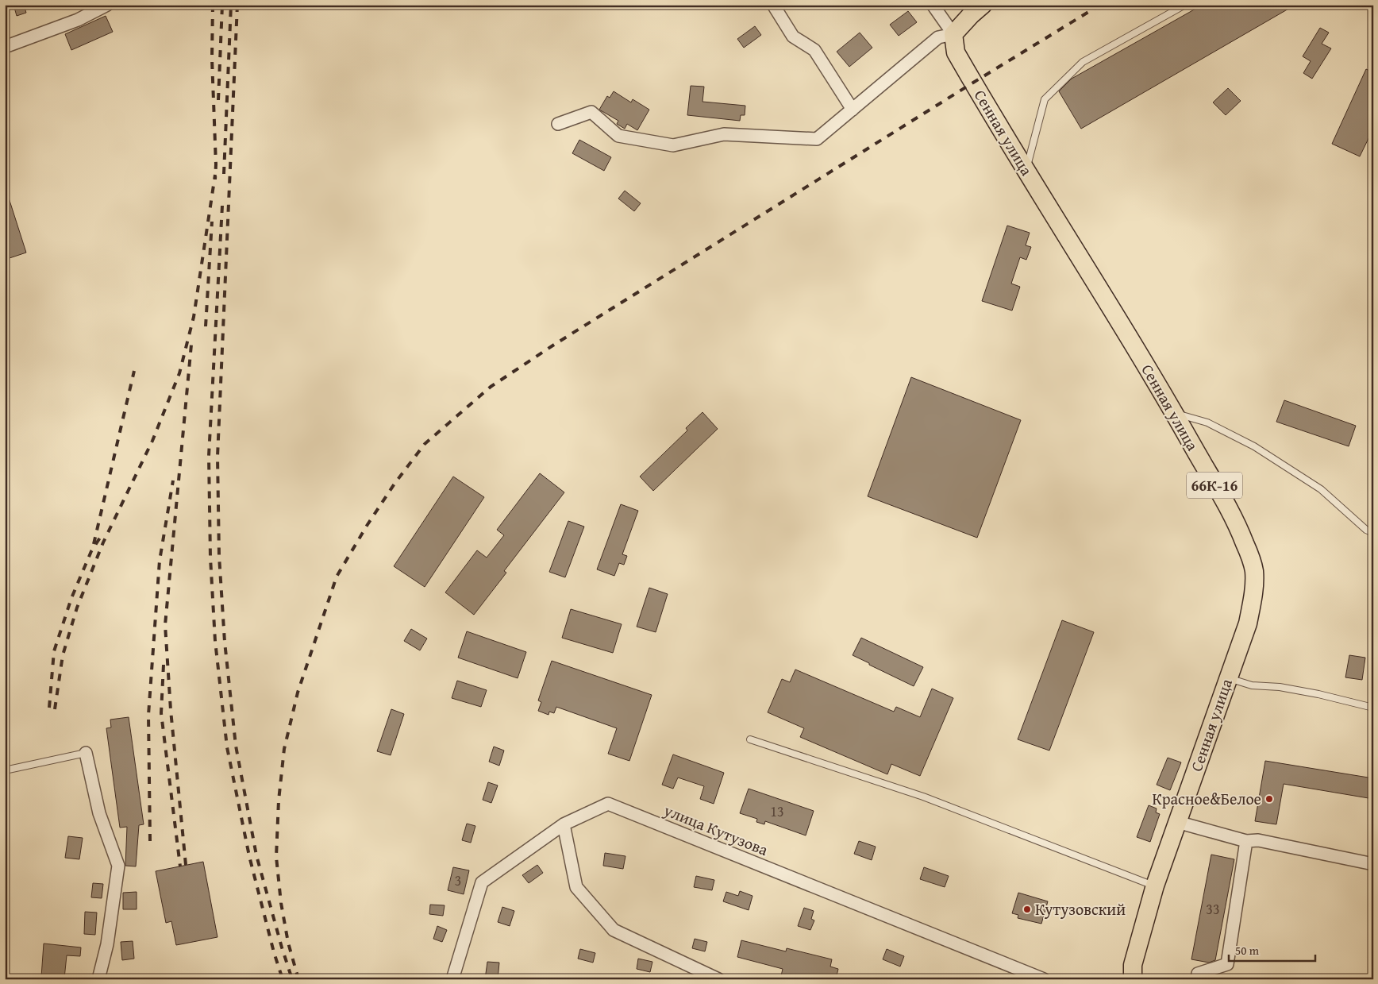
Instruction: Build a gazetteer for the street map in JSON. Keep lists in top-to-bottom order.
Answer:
{
  "streets": {
    "main road": ["Сенная улица", "66К-16"],
    "street": ["улица Кутузова"]
  },
  "places": ["Красное&Белое", "Кутузовский"],
  "house_numbers": ["13", "3", "33"],
  "scale_bar": "50 m"
}
